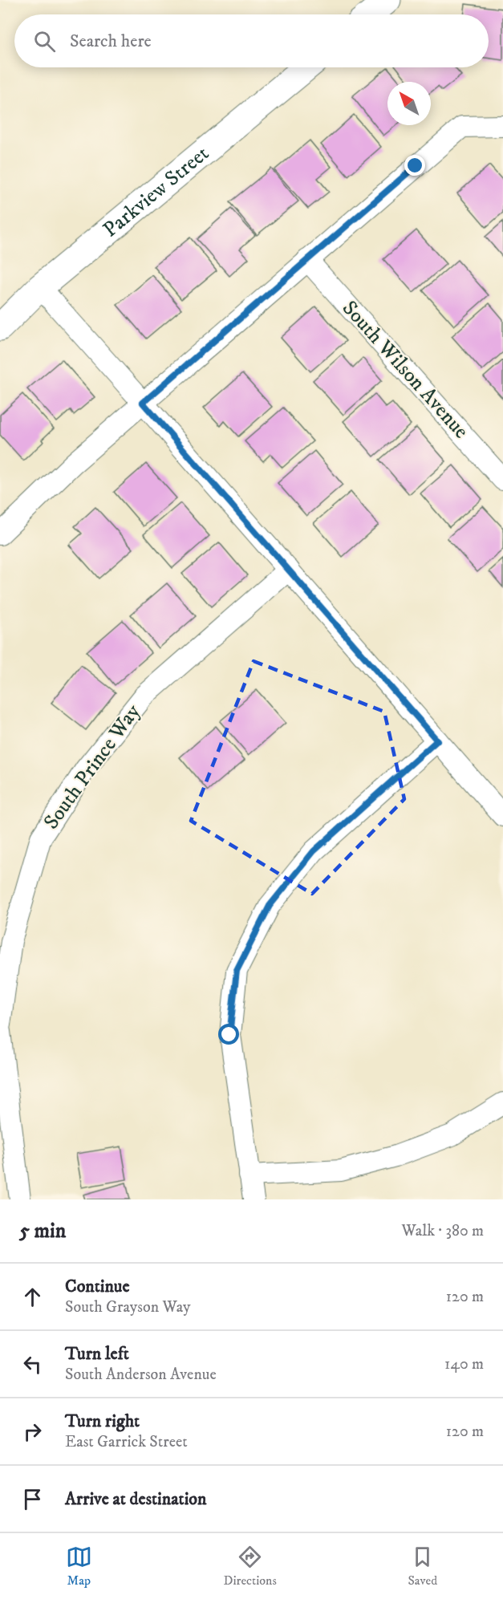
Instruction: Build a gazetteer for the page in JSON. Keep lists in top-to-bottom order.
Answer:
{
  "streets": {
    "street": ["Parkview Street", "South Wilson Avenue", "South Prince Way"]
  },
  "north": "top left",
  "page": {
    "search": "Search here",
    "heading": ["5 min", "Walk · 380 m"],
    "list": [
      ["Continue", "South Grayson Way", "120 m"],
      ["Turn left", "South Anderson Avenue", "140 m"],
      ["Turn right", "East Garrick Street", "120 m"],
      "Arrive at destination"
    ],
    "nav": ["Map", "Directions", "Saved"]
  }
}
